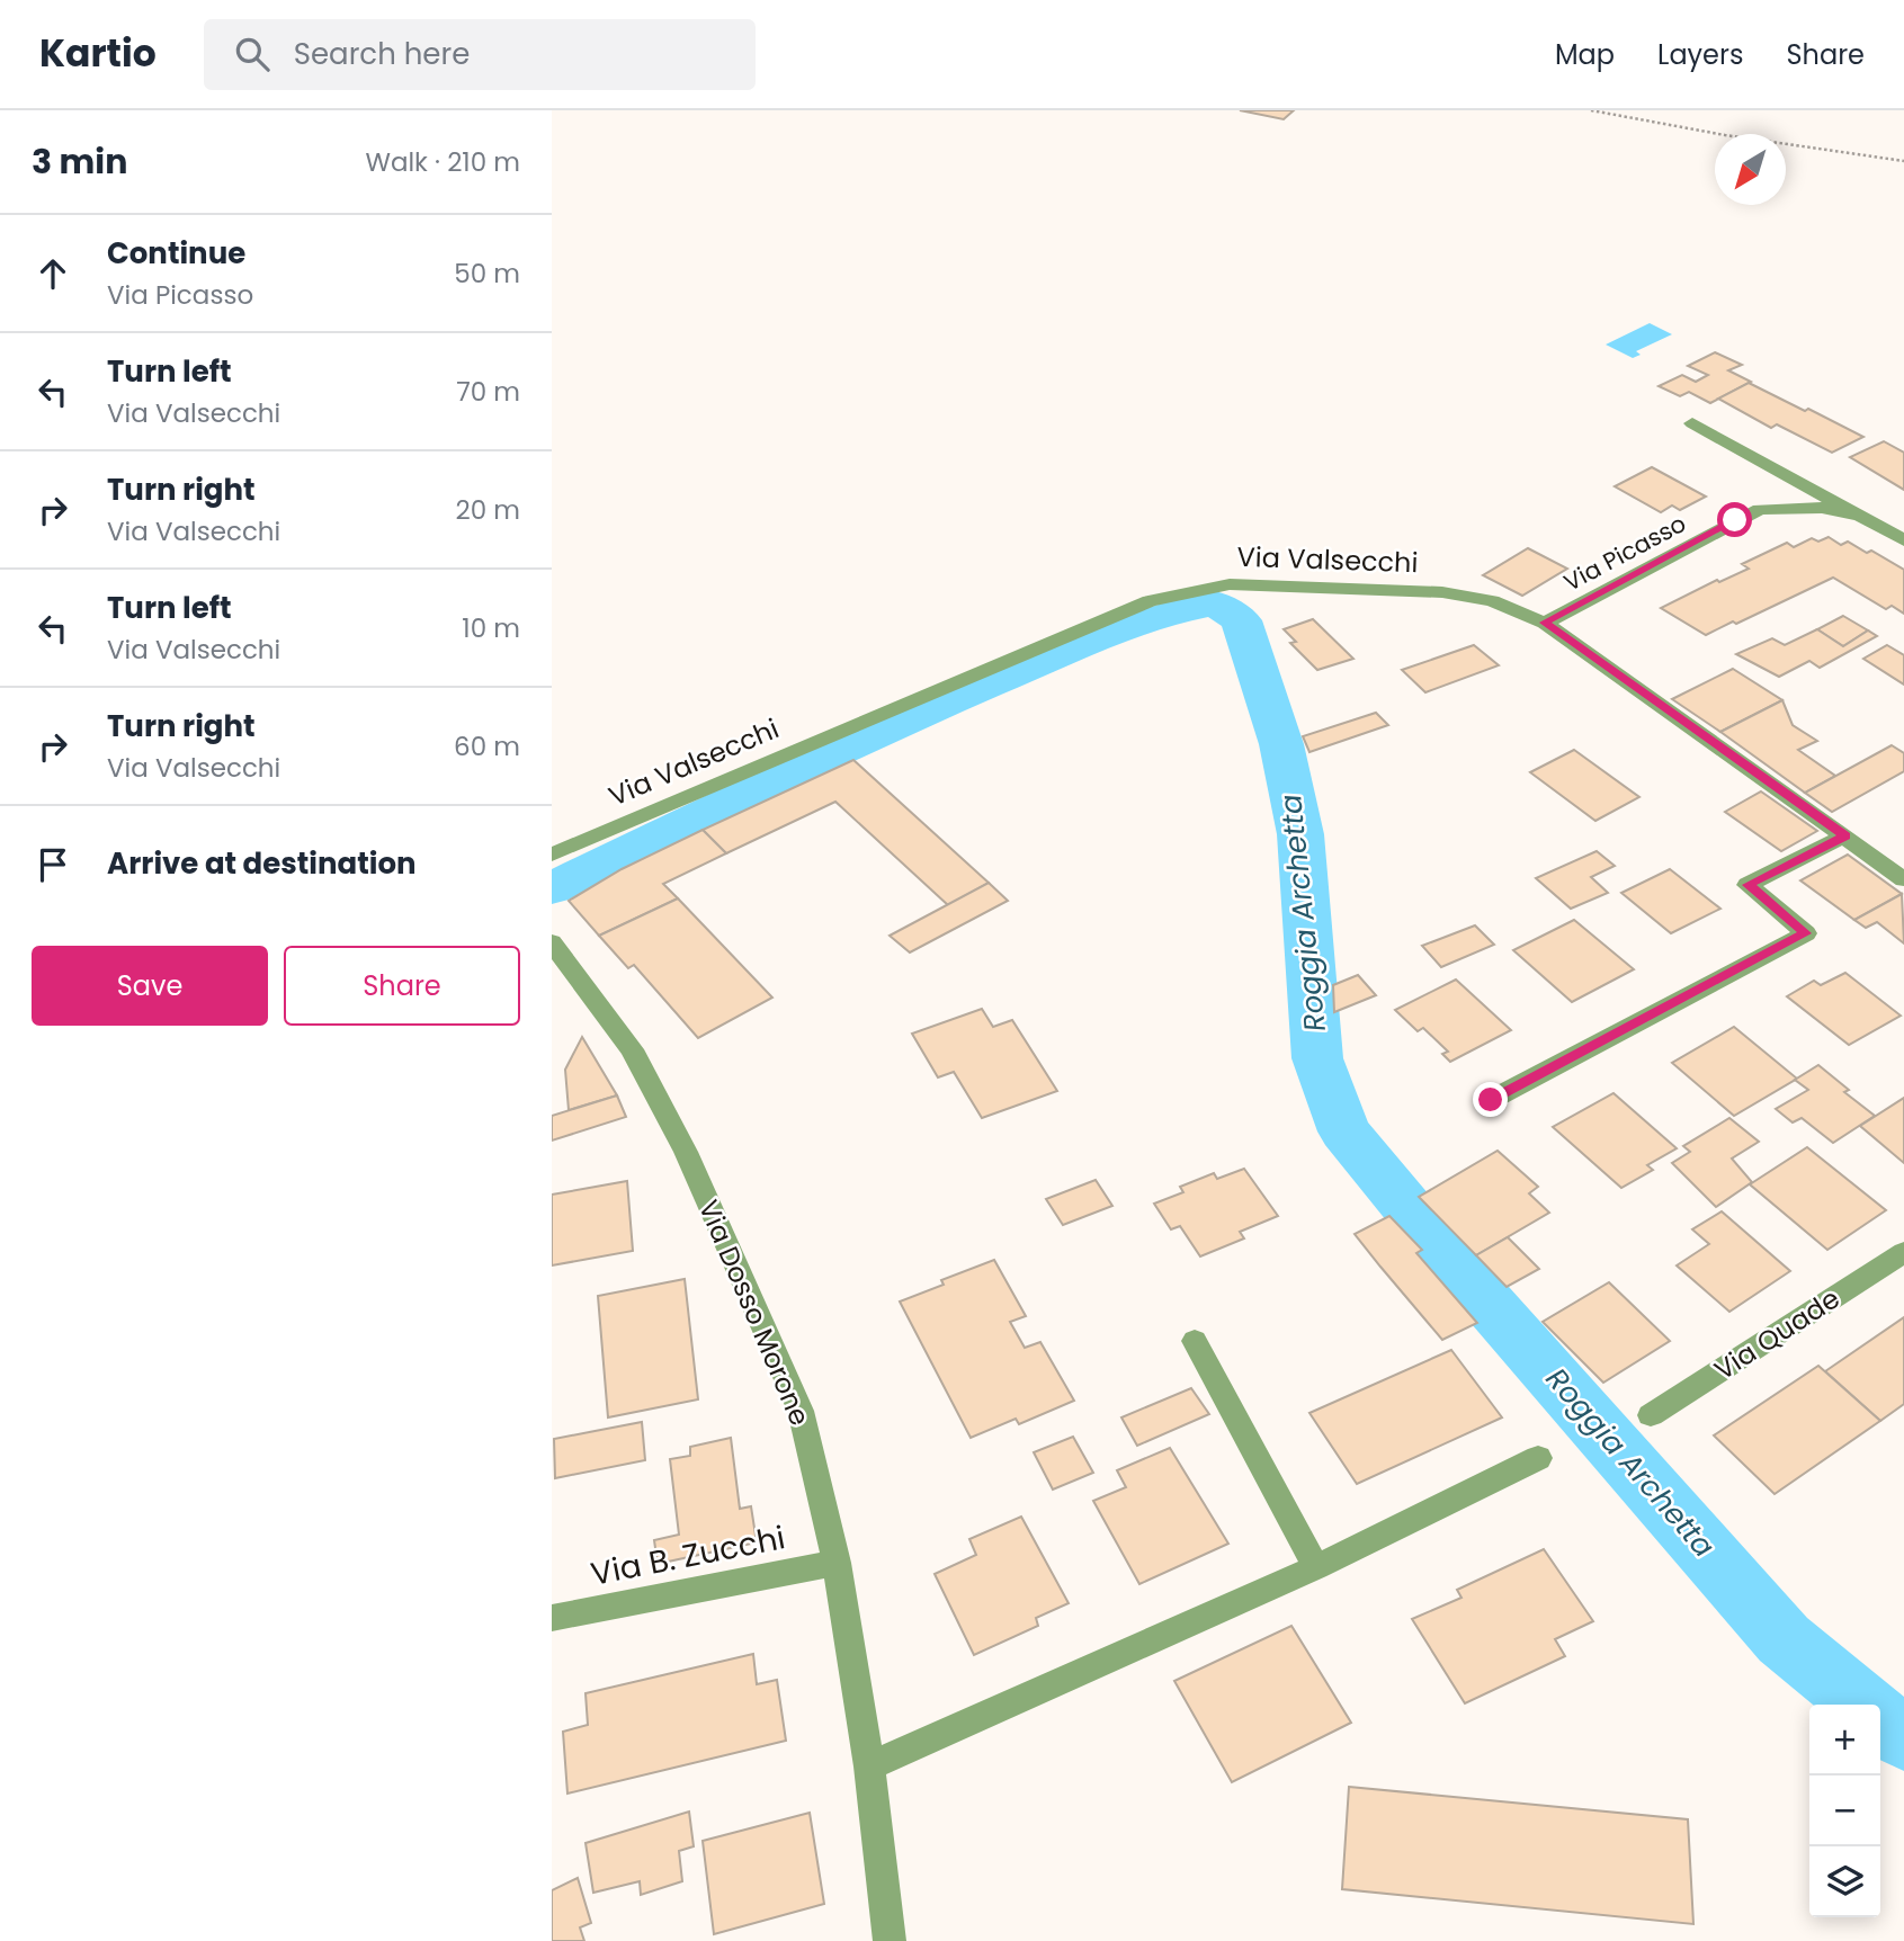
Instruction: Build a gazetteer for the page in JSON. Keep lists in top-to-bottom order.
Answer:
{
  "streets": {
    "street": [
      "Via Picasso",
      "Via Valsecchi",
      "Via Dosso Morone",
      "Via Quade",
      "Via B. Zucchi"
    ]
  },
  "crossings": [
    ["Via Picasso", "Via Valsecchi"],
    ["Via Dosso Morone", "Via B. Zucchi"]
  ],
  "water": ["Roggia Archetta"],
  "north": "bottom left",
  "page": {
    "header": "Kartio",
    "search": "Search here",
    "nav": ["Map", "Layers", "Share"],
    "heading": ["3 min", "Walk · 210 m"],
    "list": [
      ["Continue", "Via Picasso", "50 m"],
      ["Turn left", "Via Valsecchi", "70 m"],
      ["Turn right", "Via Valsecchi", "20 m"],
      ["Turn left", "Via Valsecchi", "10 m"],
      ["Turn right", "Via Valsecchi", "60 m"],
      "Arrive at destination"
    ],
    "buttons": ["Save", "Share"],
    "map_buttons": ["+", "−"]
  }
}
